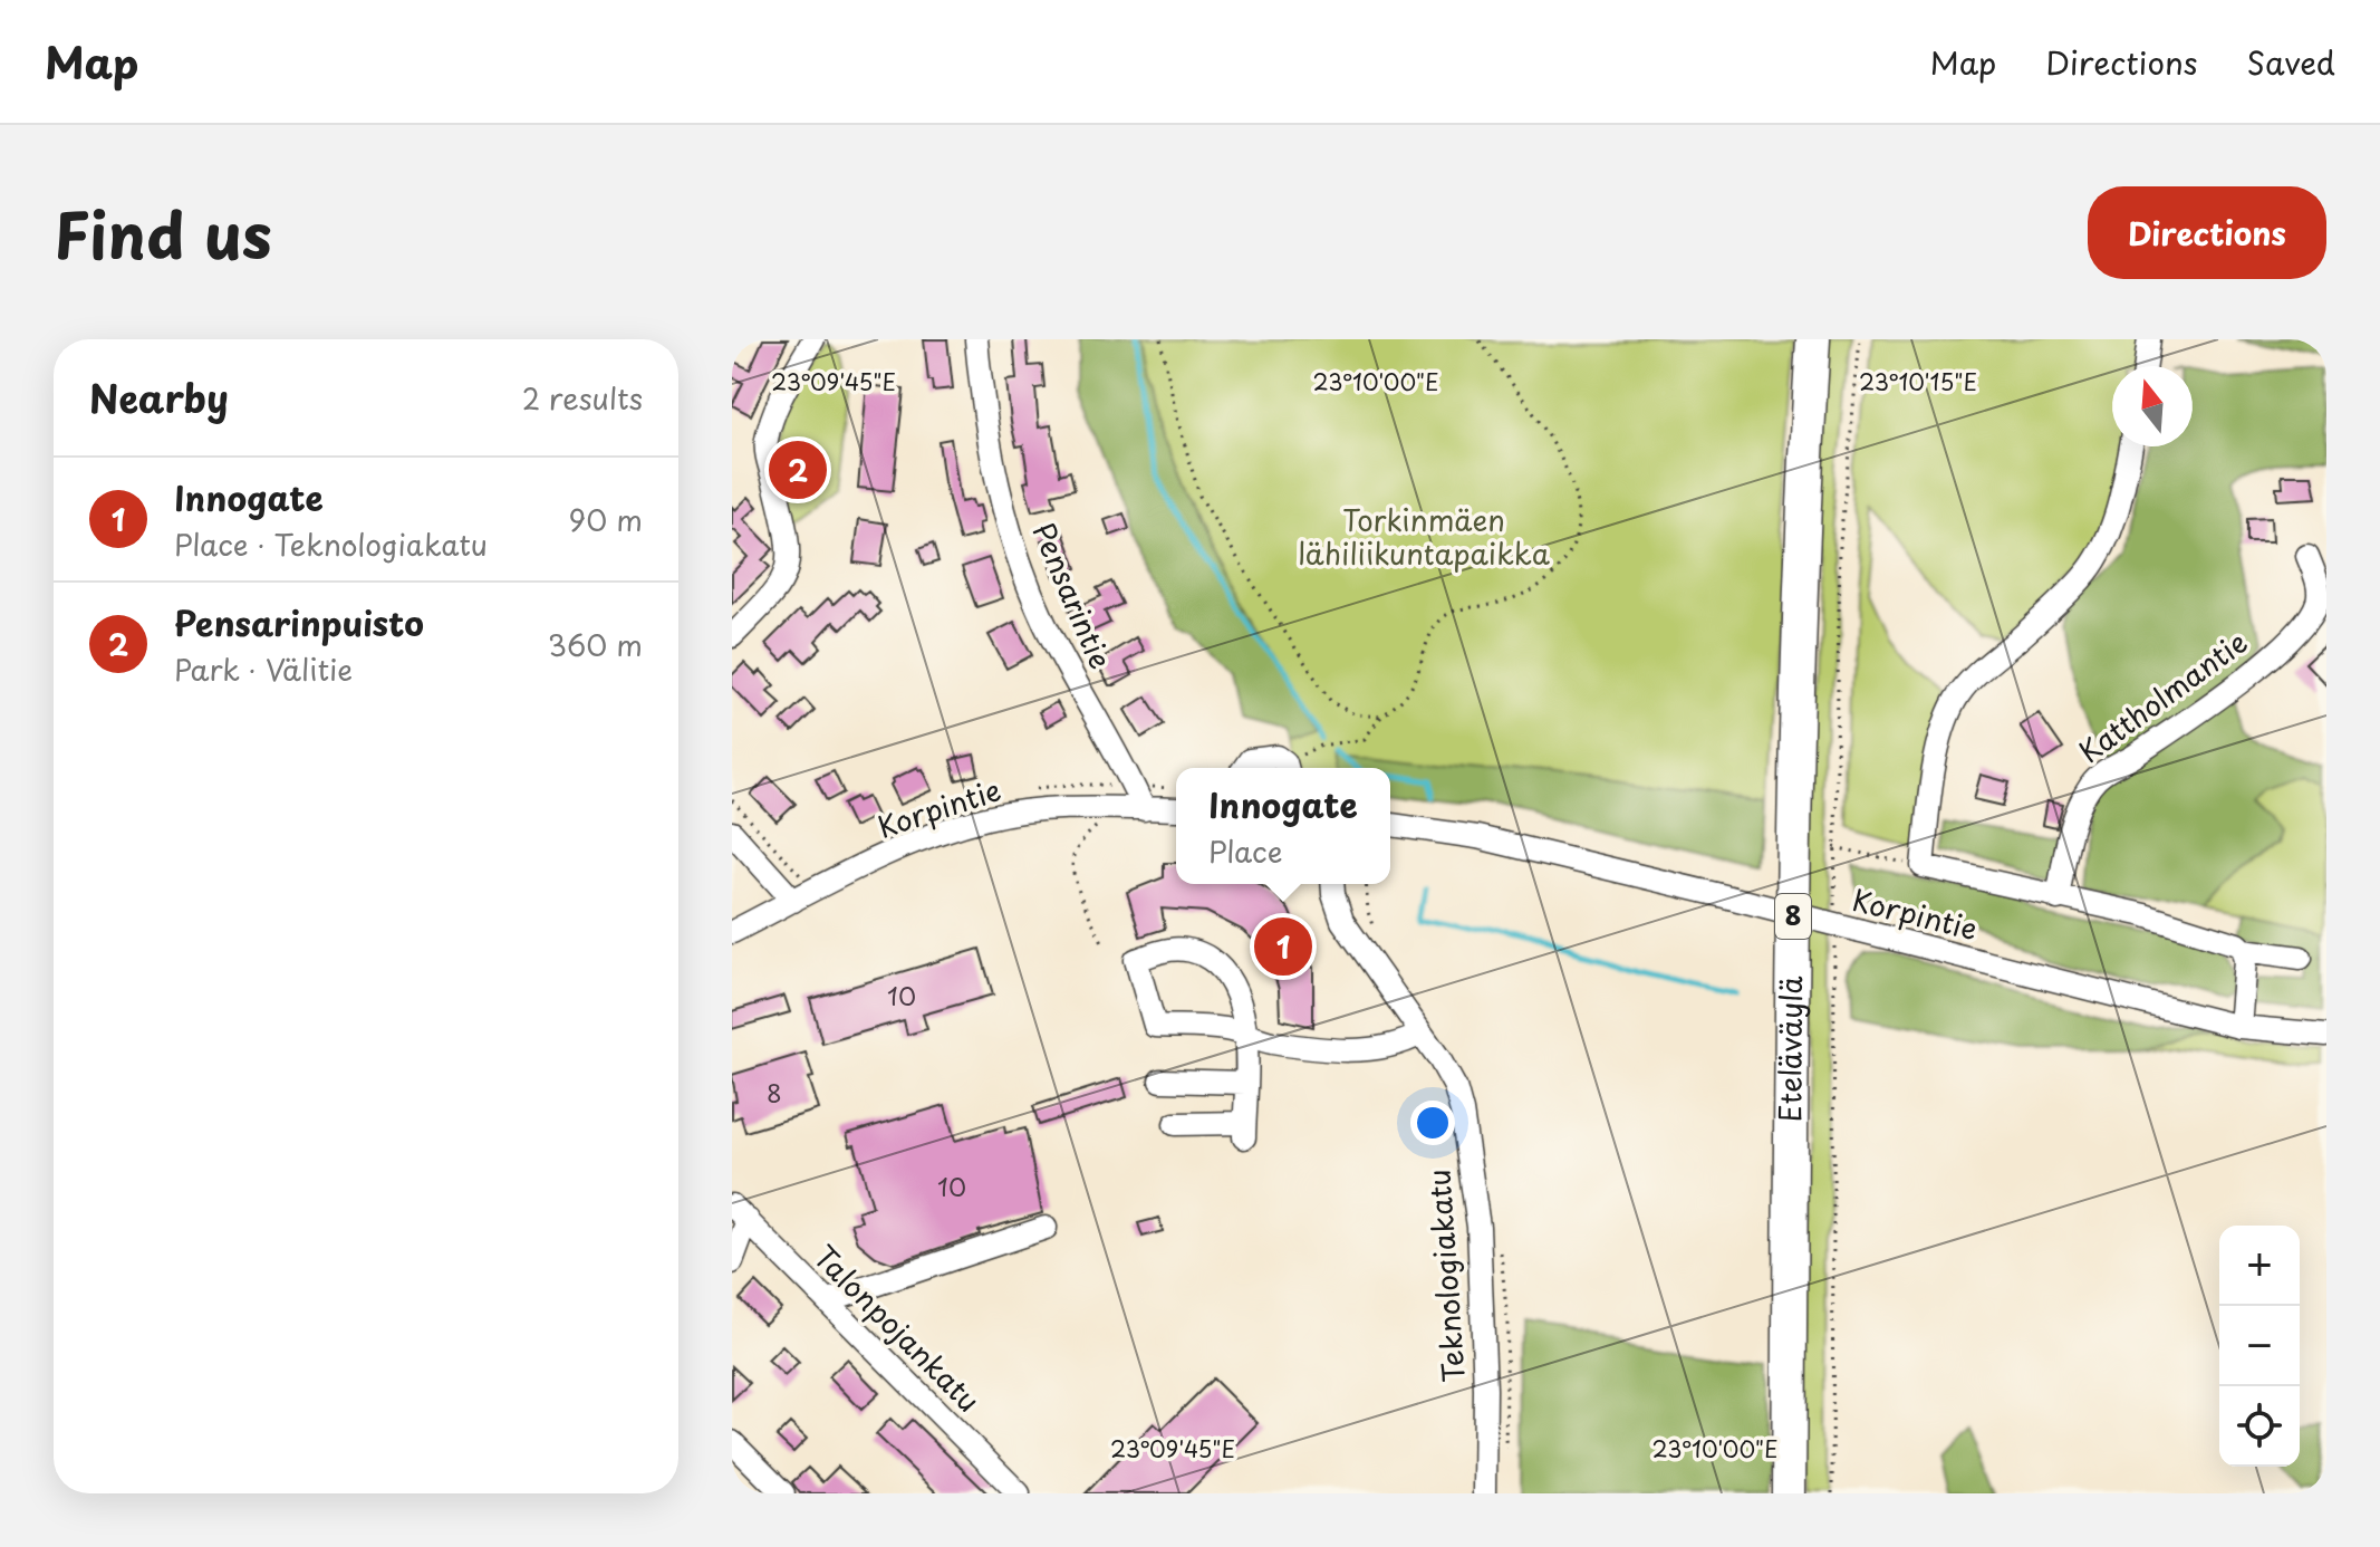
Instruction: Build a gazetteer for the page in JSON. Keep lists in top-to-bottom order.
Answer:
{
  "streets": {
    "highway": ["8", "Eteläväylä"],
    "street": [
      "Pensarintie",
      "Kattholmantie",
      "Korpintie",
      "Teknologiakatu",
      "Talonpojankatu"
    ]
  },
  "crossings": [
    ["Pensarintie", "Korpintie"]
  ],
  "parks": ["Torkinmäen lähiliikuntapaikka"],
  "house_numbers": ["10", "8", "10"],
  "north": "top",
  "page": {
    "header": "Map",
    "nav": ["Map", "Directions", "Saved"],
    "title": "Find us",
    "buttons": "Directions",
    "heading": ["Nearby", "2 results"],
    "pins": ["2", "1"],
    "list": [
      {
        "mark": "1",
        "name": "Innogate",
        "note": "Place · Teknologiakatu",
        "value": "90 m"
      },
      {
        "mark": "2",
        "name": "Pensarinpuisto",
        "note": "Park · Välitie",
        "value": "360 m"
      }
    ],
    "popup": ["Innogate", "Place"],
    "map_buttons": ["+", "−"]
  },
  "coordinates": ["23°09'45\"E", "23°10'00\"E", "23°10'15\"E"]
}
